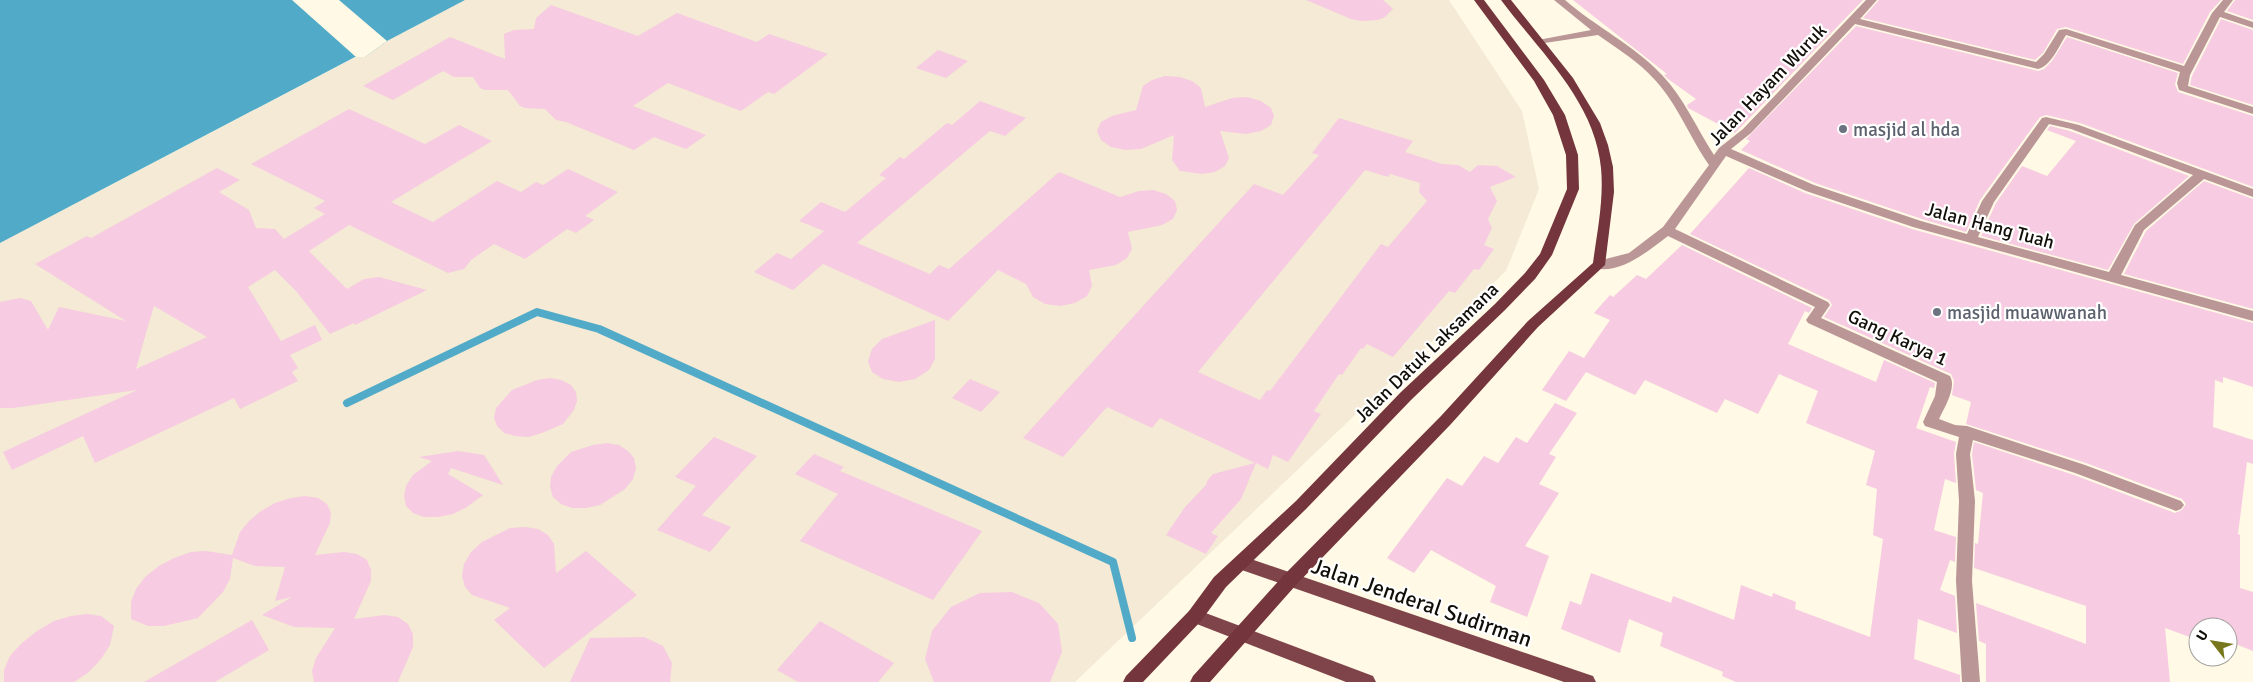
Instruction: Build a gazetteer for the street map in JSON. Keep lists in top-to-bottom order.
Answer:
{
  "streets": {
    "highway": ["Jalan Datuk Laksamana"],
    "main road": ["Jalan Jenderal Sudirman"],
    "street": ["Jalan Hayam Wuruk", "Jalan Hang Tuah", "Gang Karya 1"]
  },
  "crossings": [
    ["Jalan Hayam Wuruk", "Jalan Hang Tuah"],
    ["Jalan Hayam Wuruk", "Gang Karya 1"],
    ["Jalan Datuk Laksamana", "Jalan Jenderal Sudirman"]
  ],
  "places": ["masjid al hda", "masjid muawwanah"],
  "north": "top left"
}
